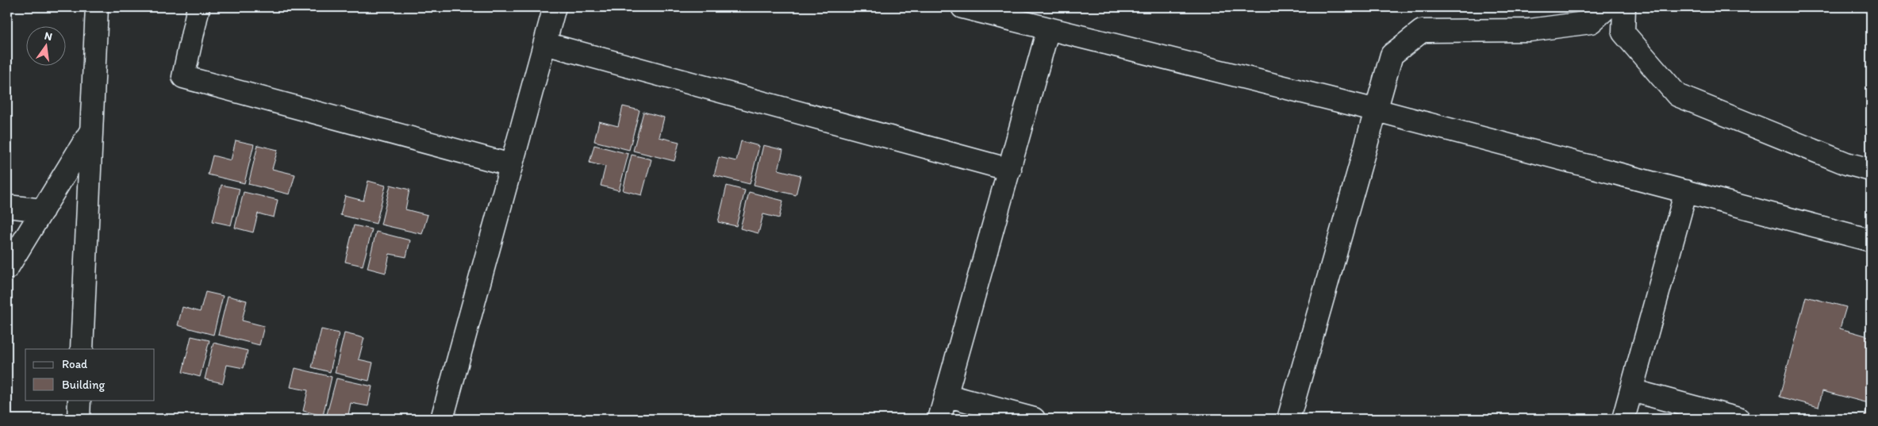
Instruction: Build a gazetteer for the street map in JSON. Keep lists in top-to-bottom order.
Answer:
{
  "legend": ["Road", "Building"],
  "north": "top"
}
